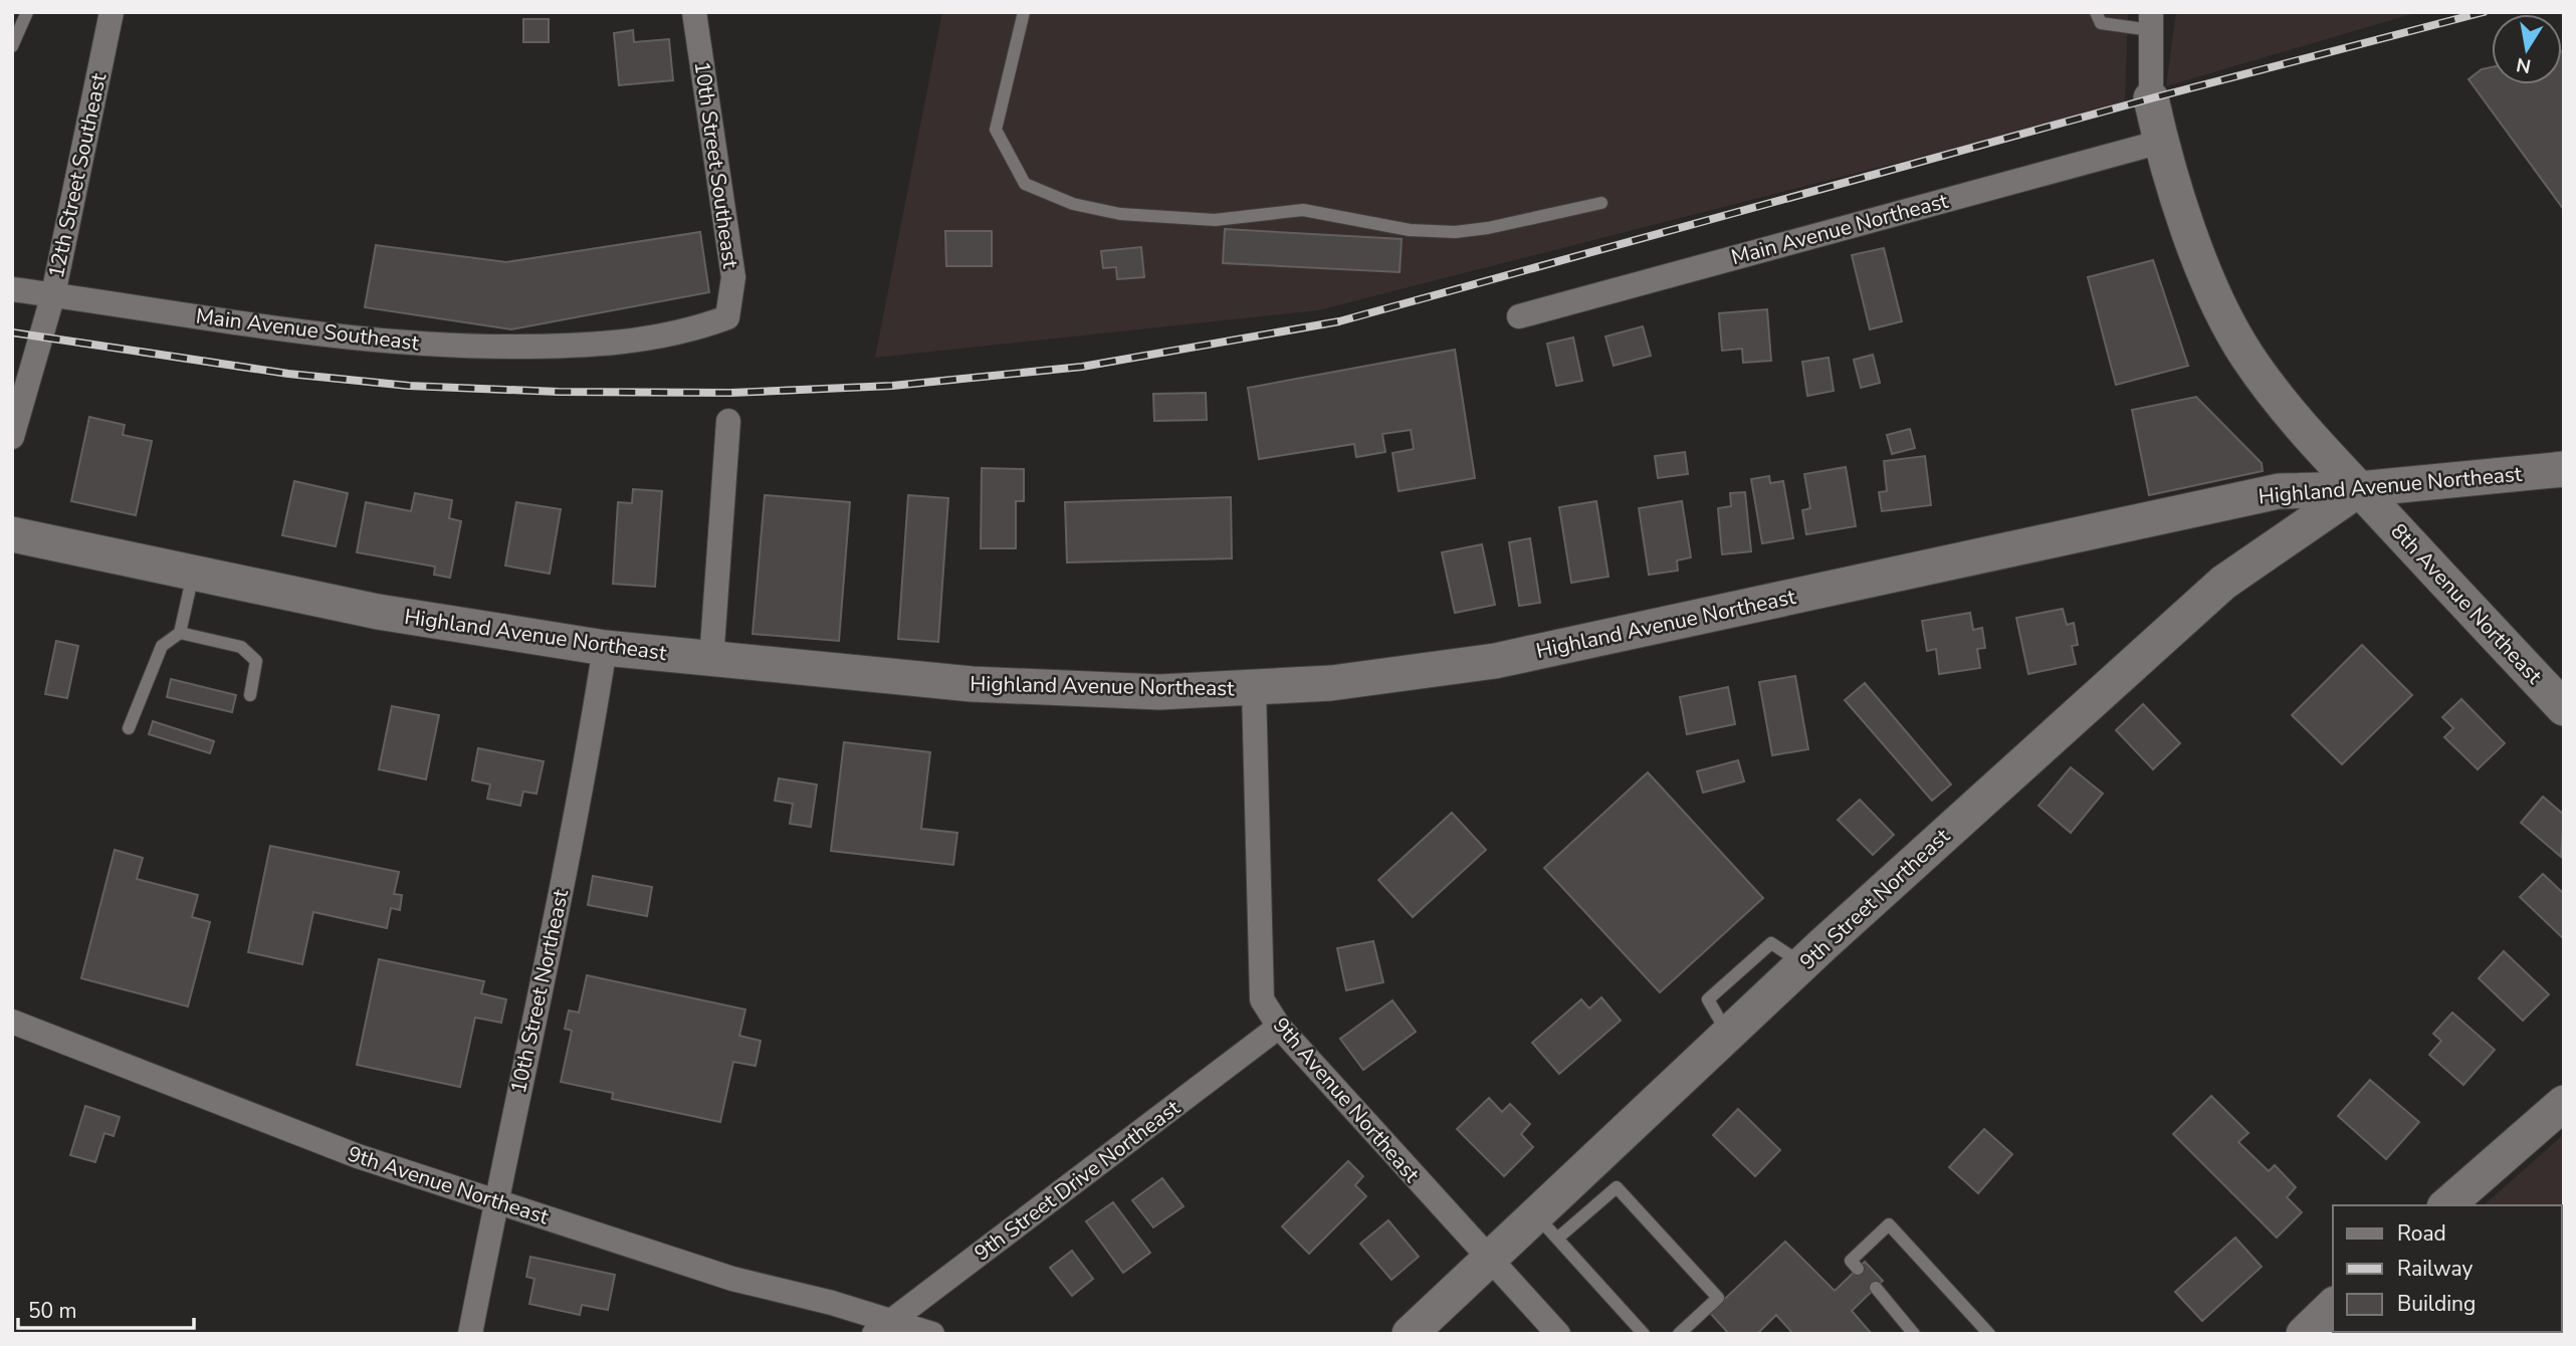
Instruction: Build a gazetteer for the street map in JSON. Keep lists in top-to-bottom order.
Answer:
{
  "streets": {
    "main road": ["Highland Avenue Northeast", "8th Avenue Northeast", "9th Street Northeast"],
    "street": [
      "10th Street Southeast",
      "12th Street Southeast",
      "Main Avenue Northeast",
      "Main Avenue Southeast",
      "10th Street Northeast",
      "9th Avenue Northeast",
      "9th Street Drive Northeast"
    ]
  },
  "crossings": [
    ["10th Street Southeast", "Main Avenue Southeast"],
    ["12th Street Southeast", "Main Avenue Southeast"],
    ["Main Avenue Northeast", "8th Avenue Northeast"],
    ["Highland Avenue Northeast", "8th Avenue Northeast"],
    ["Highland Avenue Northeast", "9th Street Northeast"],
    ["Highland Avenue Northeast", "10th Street Northeast"],
    ["Highland Avenue Northeast", "9th Avenue Northeast"],
    ["8th Avenue Northeast", "9th Street Northeast"],
    ["9th Street Northeast", "9th Avenue Northeast"],
    ["10th Street Northeast", "9th Avenue Northeast"],
    ["9th Avenue Northeast", "9th Street Drive Northeast"]
  ],
  "legend": ["Road", "Railway", "Building"],
  "scale_bar": "50 m",
  "north": "bottom"
}
